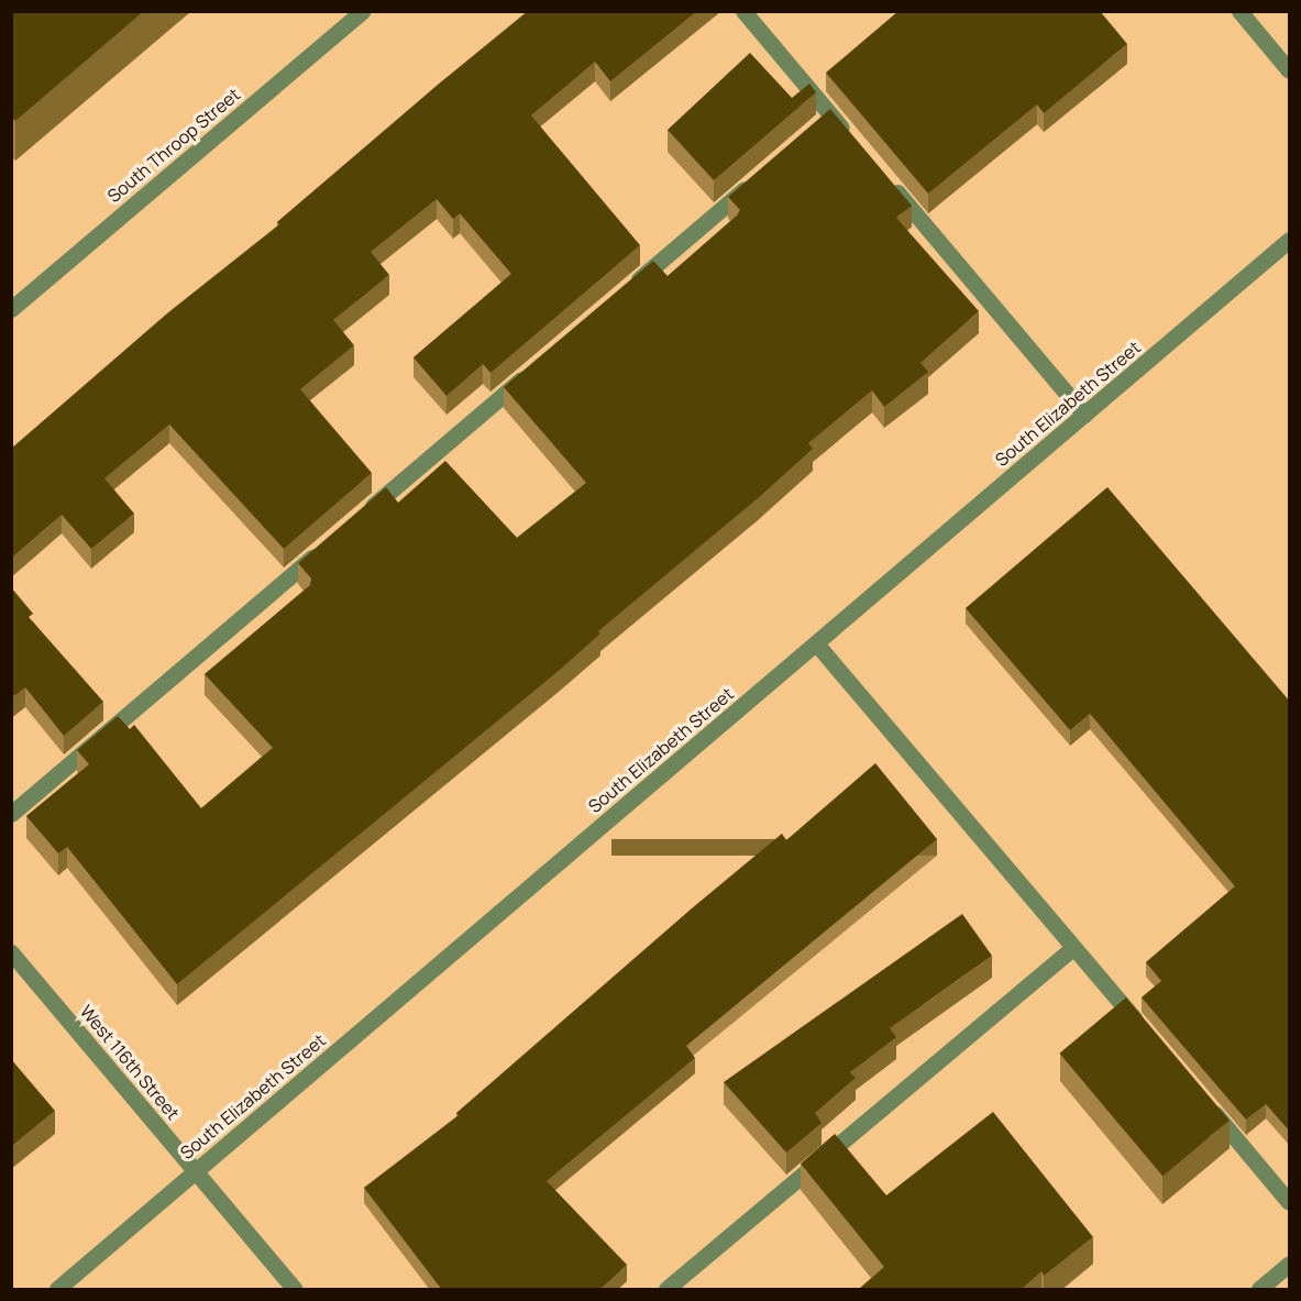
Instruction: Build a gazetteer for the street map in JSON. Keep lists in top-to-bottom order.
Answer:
{
  "streets": {
    "street": ["South Throop Street", "South Elizabeth Street", "West 116th Street"]
  },
  "crossings": [
    ["South Elizabeth Street", "West 116th Street"]
  ]
}
